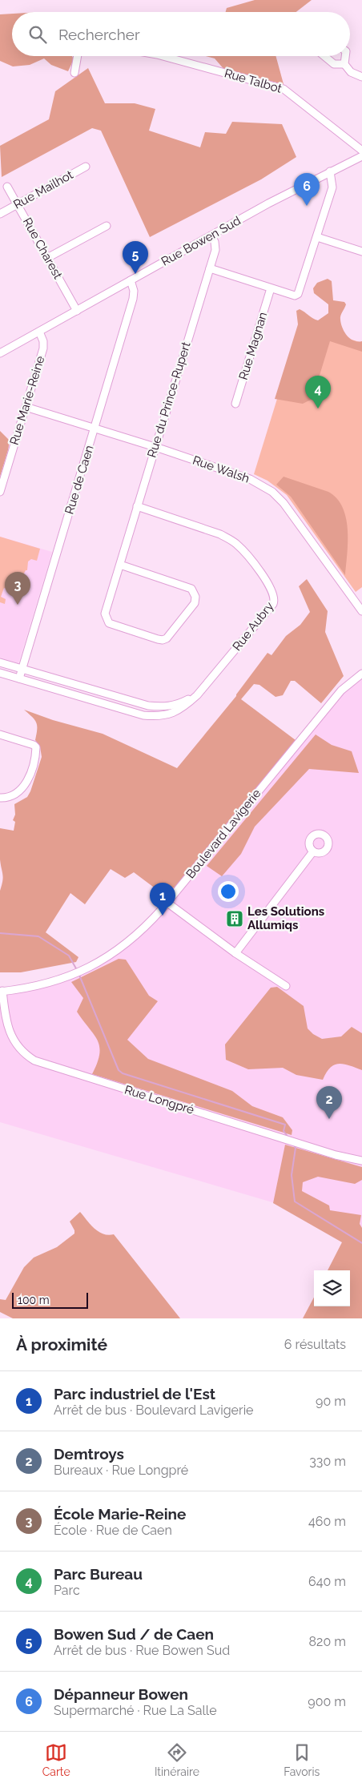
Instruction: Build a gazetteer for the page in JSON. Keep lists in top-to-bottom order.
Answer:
{
  "streets": {
    "street": [
      "Rue Talbot",
      "Rue Mailhot",
      "Rue Bowen Sud",
      "Rue Charest",
      "Rue Magnan",
      "Rue du Prince-Rupert",
      "Rue Marie-Reine",
      "Rue Walsh",
      "Rue de Caen",
      "Rue Aubry",
      "Boulevard Lavigerie",
      "Rue Longpré"
    ]
  },
  "crossings": [
    ["Rue Mailhot", "Rue Charest"],
    ["Rue Bowen Sud", "Rue Charest"],
    ["Rue Bowen Sud", "Rue du Prince-Rupert"],
    ["Rue Bowen Sud", "Rue Marie-Reine"],
    ["Rue Bowen Sud", "Rue de Caen"],
    ["Rue du Prince-Rupert", "Rue Walsh"],
    ["Rue du Prince-Rupert", "Rue Aubry"],
    ["Rue Marie-Reine", "Rue Walsh"],
    ["Rue Walsh", "Rue de Caen"],
    ["Rue de Caen", "Rue Aubry"],
    ["Boulevard Lavigerie", "Rue Longpré"]
  ],
  "places": {
    "building": ["Les Solutions Allumiqs"]
  },
  "scale_bar": "100 m",
  "page": {
    "search": "Rechercher",
    "pins": [
      "6",
      "5",
      "4",
      "3",
      "1",
      "2"
    ],
    "scale": "100 m",
    "heading": ["À proximité", "6 résultats"],
    "list": [
      {
        "mark": "1",
        "name": "Parc industriel de l'Est",
        "note": "Arrêt de bus · Boulevard Lavigerie",
        "value": "90 m"
      },
      {
        "mark": "2",
        "name": "Demtroys",
        "note": "Bureaux · Rue Longpré",
        "value": "330 m"
      },
      {
        "mark": "3",
        "name": "École Marie-Reine",
        "note": "École · Rue de Caen",
        "value": "460 m"
      },
      {
        "mark": "4",
        "name": "Parc Bureau",
        "note": "Parc",
        "value": "640 m"
      },
      {
        "mark": "5",
        "name": "Bowen Sud / de Caen",
        "note": "Arrêt de bus · Rue Bowen Sud",
        "value": "820 m"
      },
      {
        "mark": "6",
        "name": "Dépanneur Bowen",
        "note": "Supermarché · Rue La Salle",
        "value": "900 m"
      }
    ],
    "nav": ["Carte", "Itinéraire", "Favoris"]
  }
}
